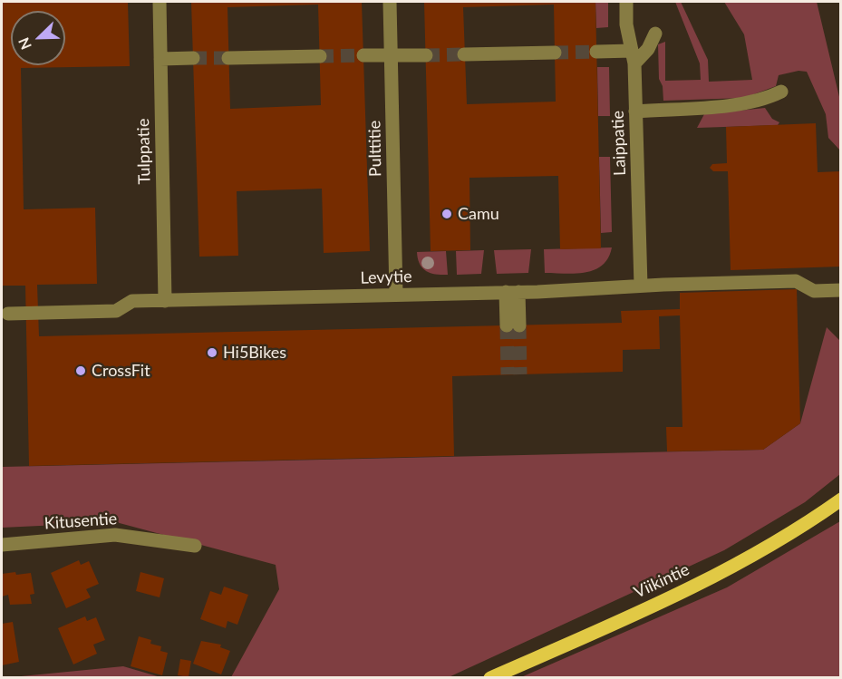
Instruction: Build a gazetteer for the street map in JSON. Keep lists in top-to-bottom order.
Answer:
{
  "streets": {
    "main road": ["Viikintie"],
    "street": [
      "Laippatie",
      "Pulttitie",
      "Tulppatie",
      "Levytie",
      "Kitusentie"
    ]
  },
  "crossings": [
    ["Laippatie", "Levytie"],
    ["Pulttitie", "Levytie"],
    ["Tulppatie", "Levytie"]
  ],
  "places": ["Camu", "Hi5Bikes", "CrossFit"],
  "north": "bottom left"
}
